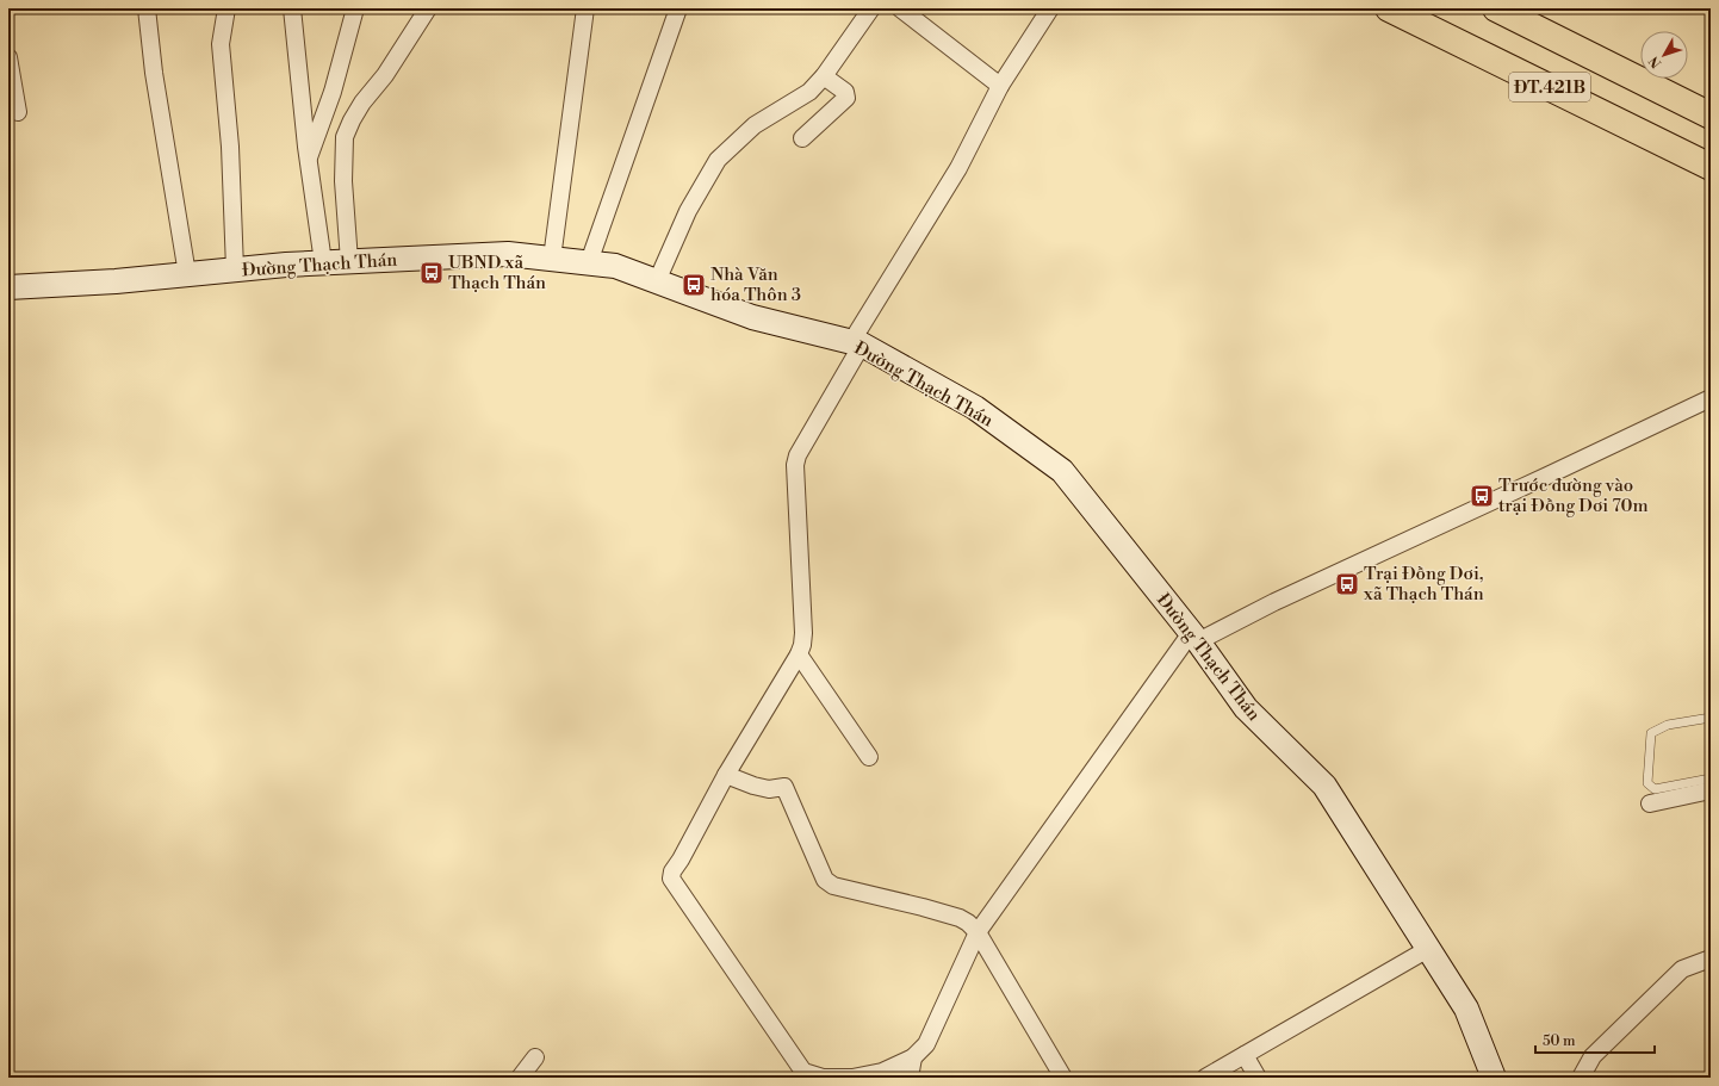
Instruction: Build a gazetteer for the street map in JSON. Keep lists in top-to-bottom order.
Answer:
{
  "streets": {
    "main road": ["ĐT.421B"],
    "street": ["Đường Thạch Thán"]
  },
  "places": {
    "bus stop": [
      "UBND xã Thạch Thán",
      "Nhà Văn hóa Thôn 3",
      "Trước đường vào trại Đồng Dơi 70m",
      "Trại Đồng Dơi, xã Thạch Thán"
    ]
  },
  "scale_bar": "50 m",
  "north": "bottom left"
}
